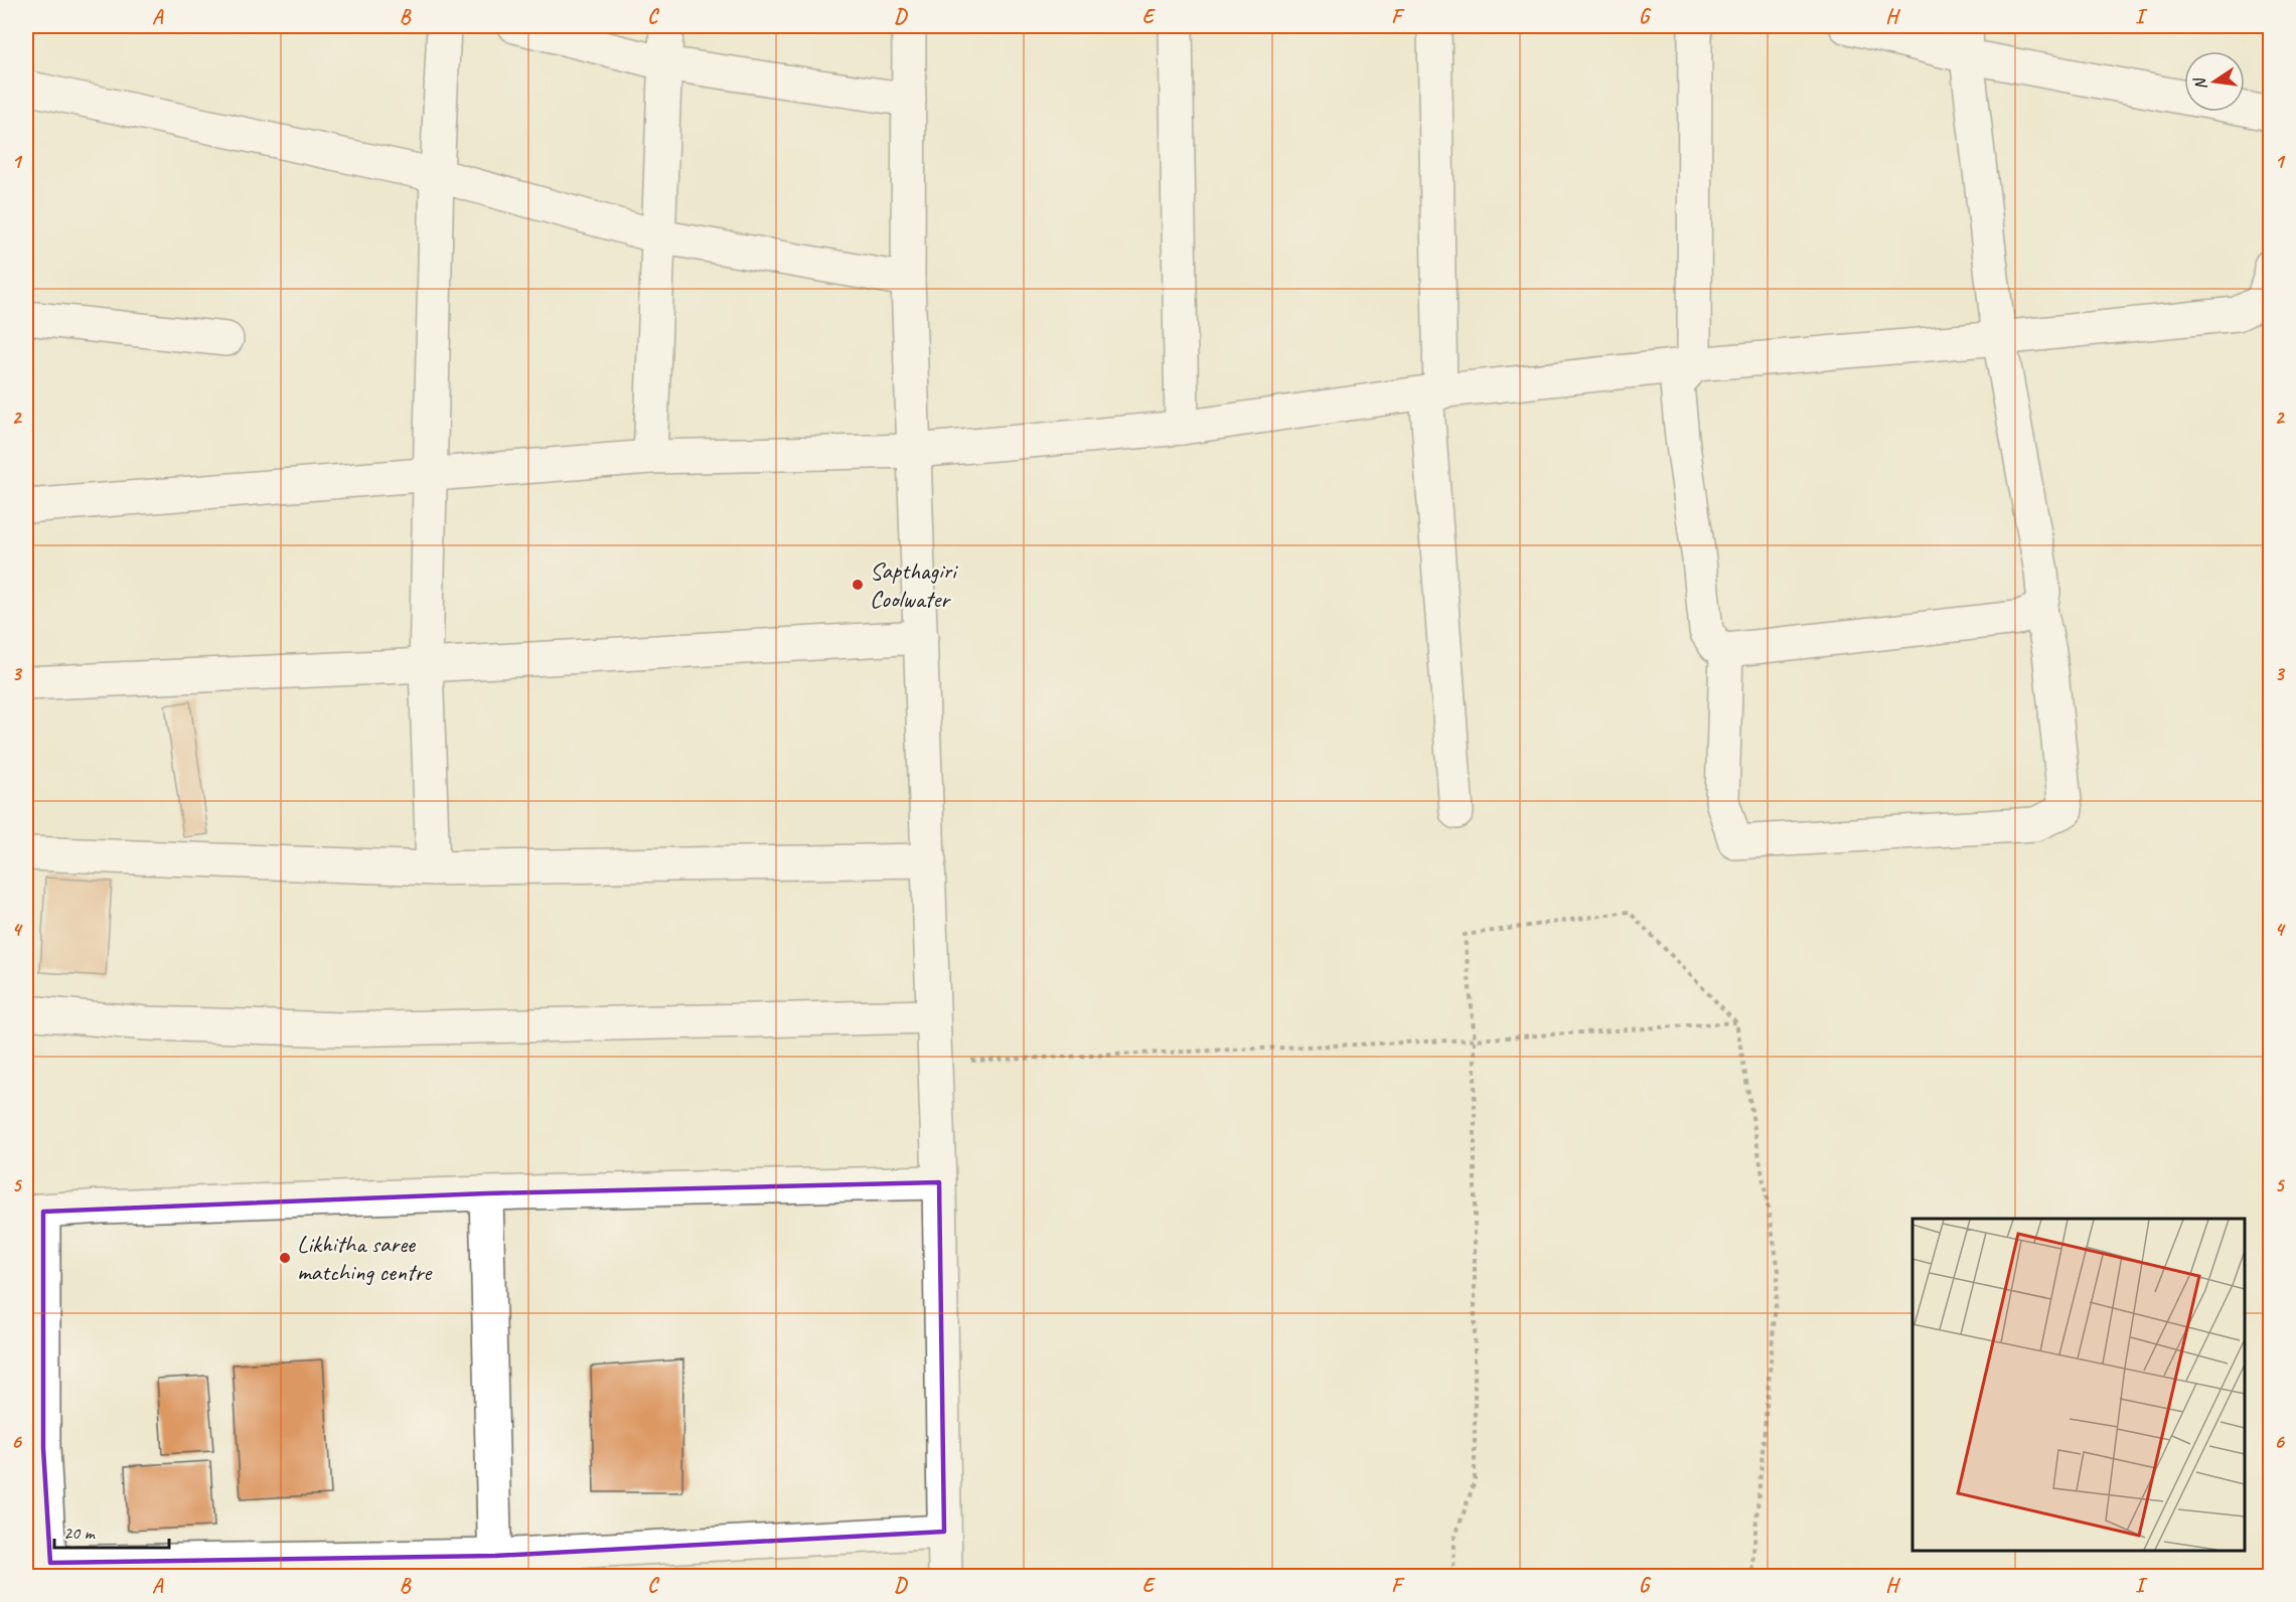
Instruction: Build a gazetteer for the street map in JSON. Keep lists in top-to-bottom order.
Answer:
{
  "places": ["Sapthagiri Coolwater", "Likhitha saree matching centre"],
  "scale_bar": "20 m",
  "north": "left",
  "grid": {
    "columns": [
      "A",
      "B",
      "C",
      "D",
      "E",
      "F",
      "G",
      "H",
      "I"
    ],
    "rows": [
      "1",
      "2",
      "3",
      "4",
      "5",
      "6"
    ]
  }
}
